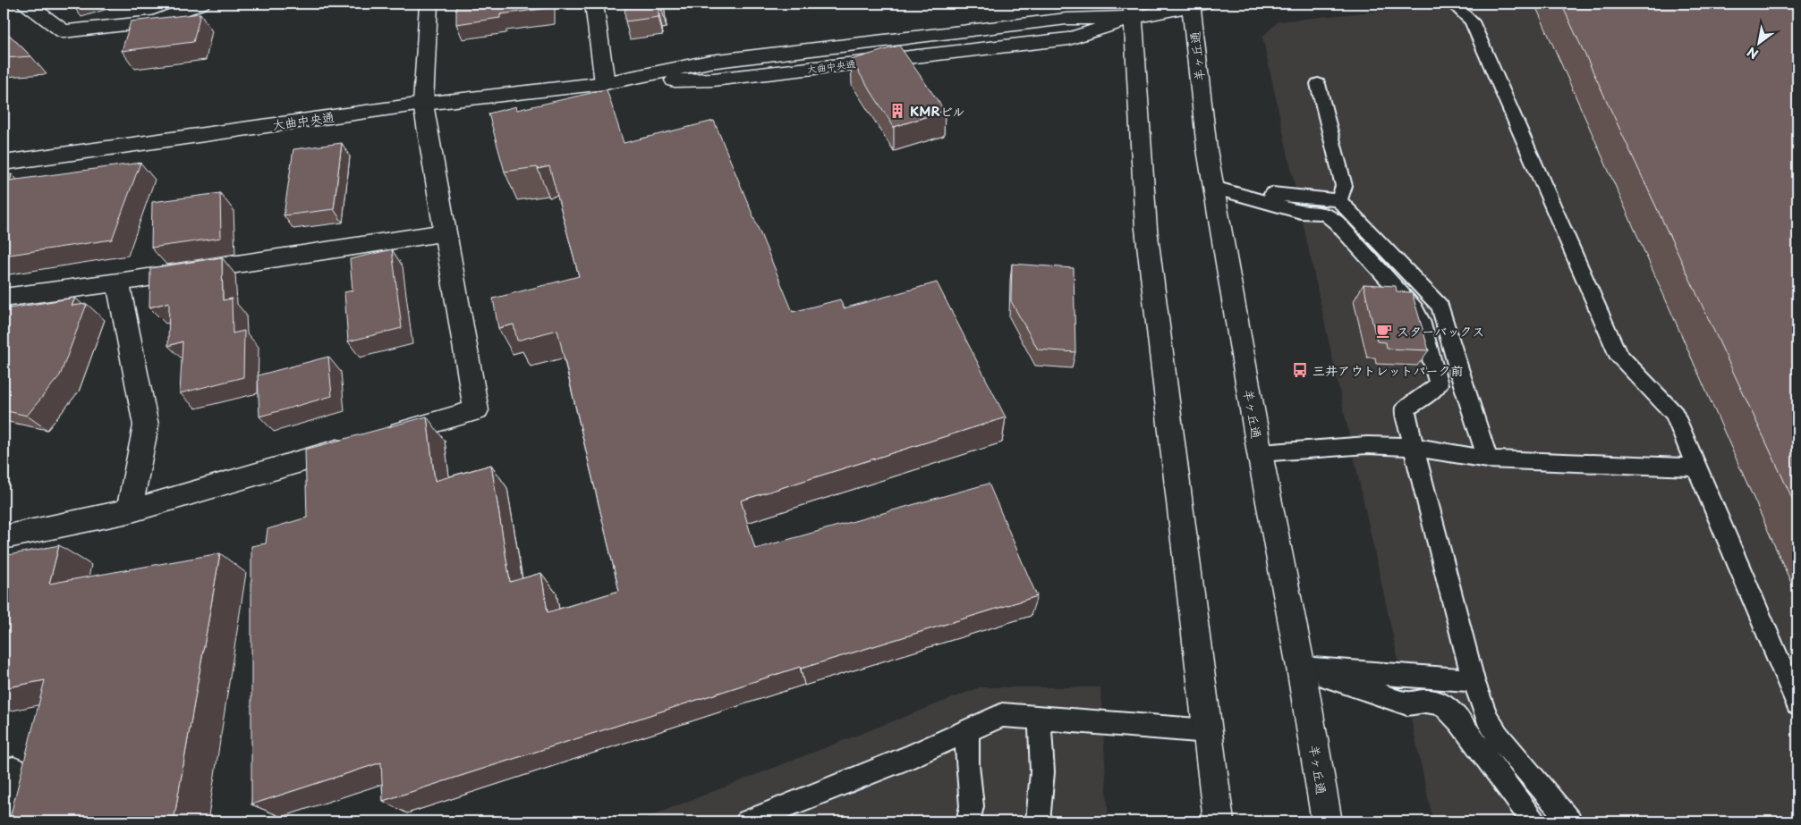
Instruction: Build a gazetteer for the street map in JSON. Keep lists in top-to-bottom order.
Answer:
{
  "streets": {
    "main road": ["羊ヶ丘通", "大曲中央通"]
  },
  "crossings": [
    ["羊ヶ丘通", "大曲中央通"]
  ],
  "places": {
    "building": ["KMRビル"],
    "cafe": ["スターバックス"],
    "bus stop": ["三井アウトレットパーク前"]
  },
  "north": "bottom left"
}
